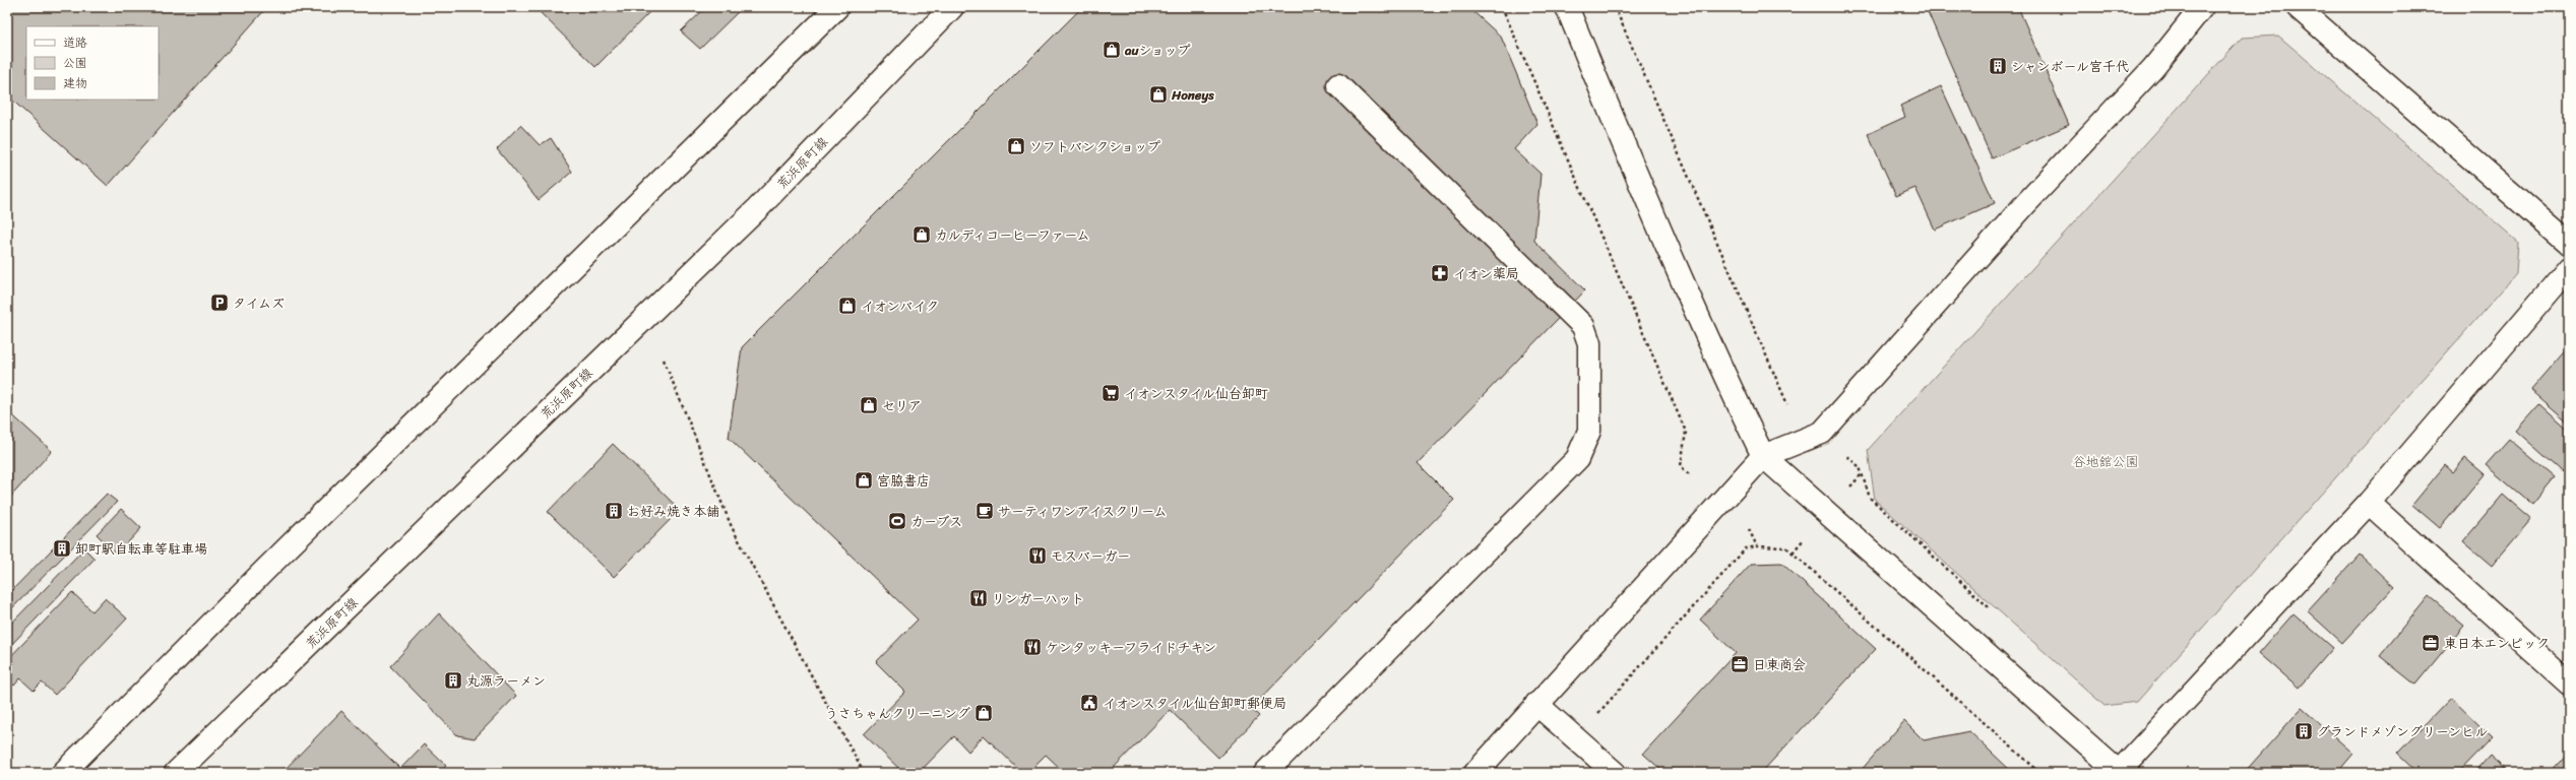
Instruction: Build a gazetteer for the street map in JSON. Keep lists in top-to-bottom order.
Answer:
{
  "streets": {
    "street": ["荒浜原町線"]
  },
  "parks": ["谷地舘公園"],
  "places": {
    "shop": [
      "auショップ",
      "Honeys",
      "ソフトバンクショップ",
      "カルディコーヒーファーム",
      "イオンバイク",
      "セリア",
      "宮脇書店",
      "うさちゃんクリーニング"
    ],
    "building": [
      "シャンボール宮千代",
      "お好み焼き本舗",
      "卸町駅自転車等駐車場",
      "丸源ラーメン",
      "グランドメゾングリーンヒル"
    ],
    "pharmacy": ["イオン薬局"],
    "parking": ["タイムズ"],
    "supermarket": ["イオンスタイル仙台卸町"],
    "cafe": ["サーティワンアイスクリーム"],
    "sports": ["カーブス"],
    "restaurant": ["モスバーガー", "リンガーハット", "ケンタッキーフライドチキン"],
    "office": ["東日本エンピック", "日東商会"],
    "public building": ["イオンスタイル仙台卸町郵便局"]
  },
  "legend": ["道路", "公園", "建物"]
}
